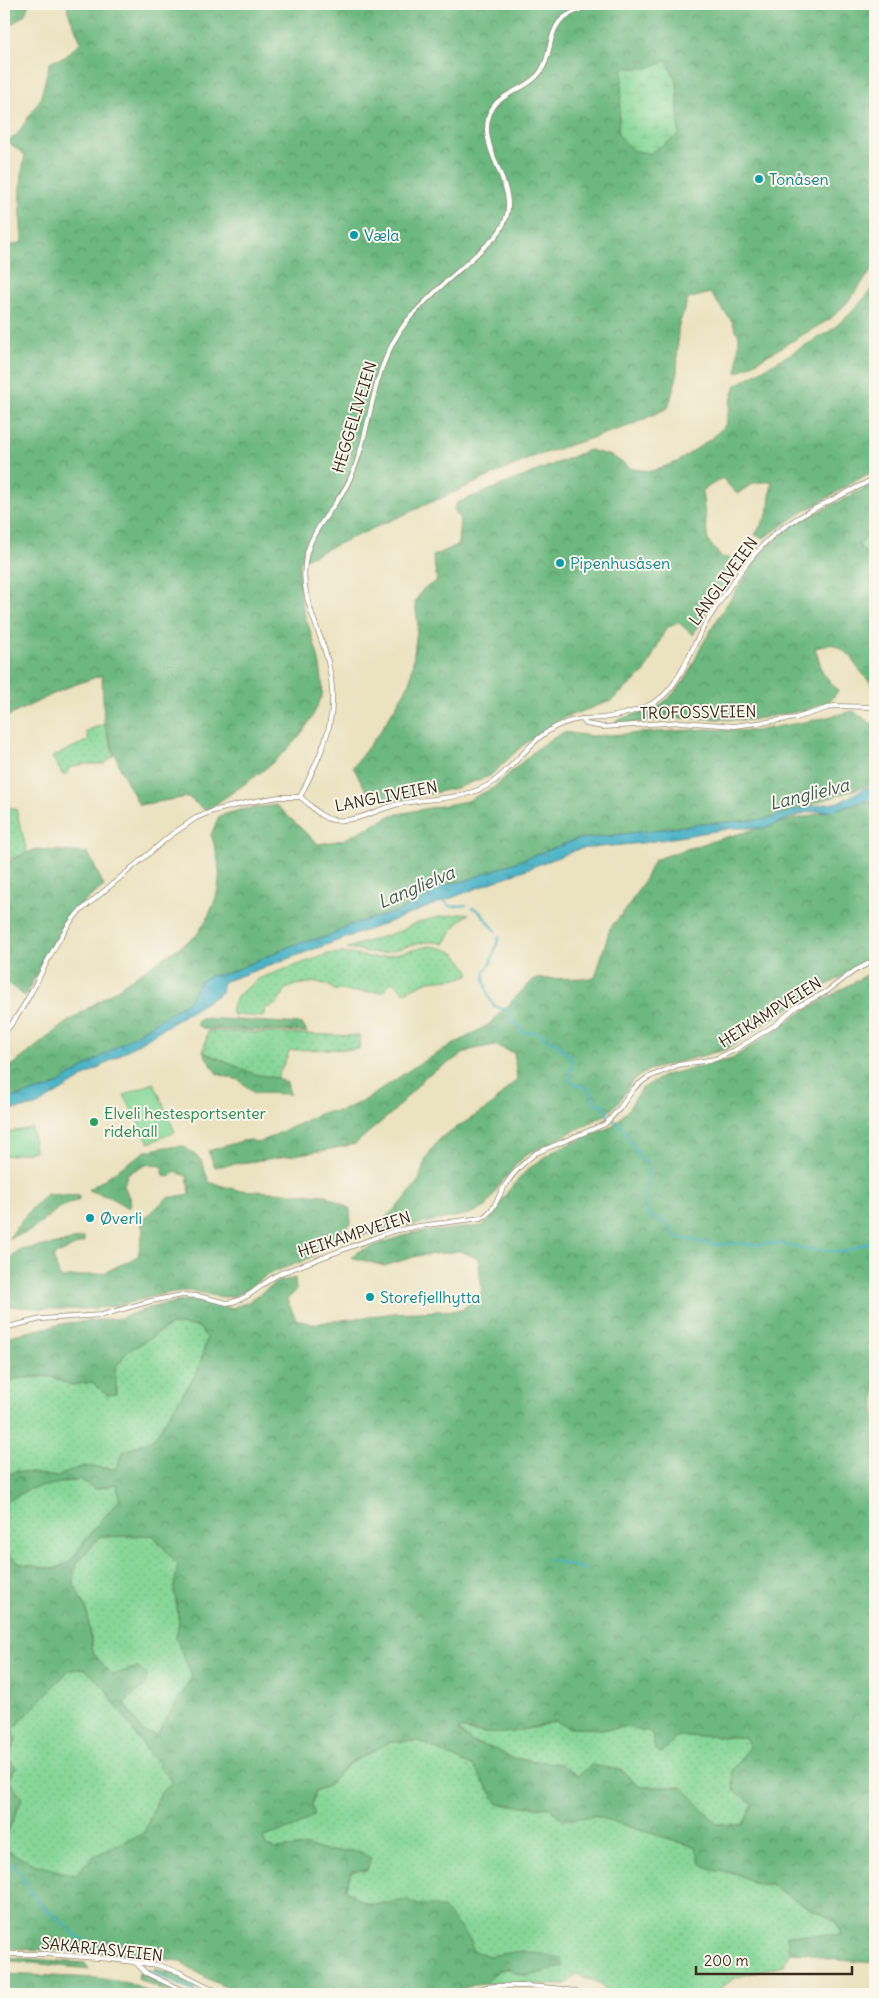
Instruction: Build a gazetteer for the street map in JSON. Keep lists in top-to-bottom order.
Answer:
{
  "streets": {
    "street": [
      "HEGGELIVEIEN",
      "LANGLIVEIEN",
      "TROFOSSVEIEN",
      "HEIKAMPVEIEN",
      "SAKARIASVEIEN"
    ]
  },
  "crossings": [
    ["HEGGELIVEIEN", "LANGLIVEIEN"],
    ["LANGLIVEIEN", "TROFOSSVEIEN"]
  ],
  "water": ["Langlielva"],
  "places": [
    "Tonåsen",
    "Væla",
    "Pipenhusåsen",
    "Elveli hestesportsenter ridehall",
    "Øverli",
    "Storefjellhytta"
  ],
  "scale_bar": "200 m"
}
